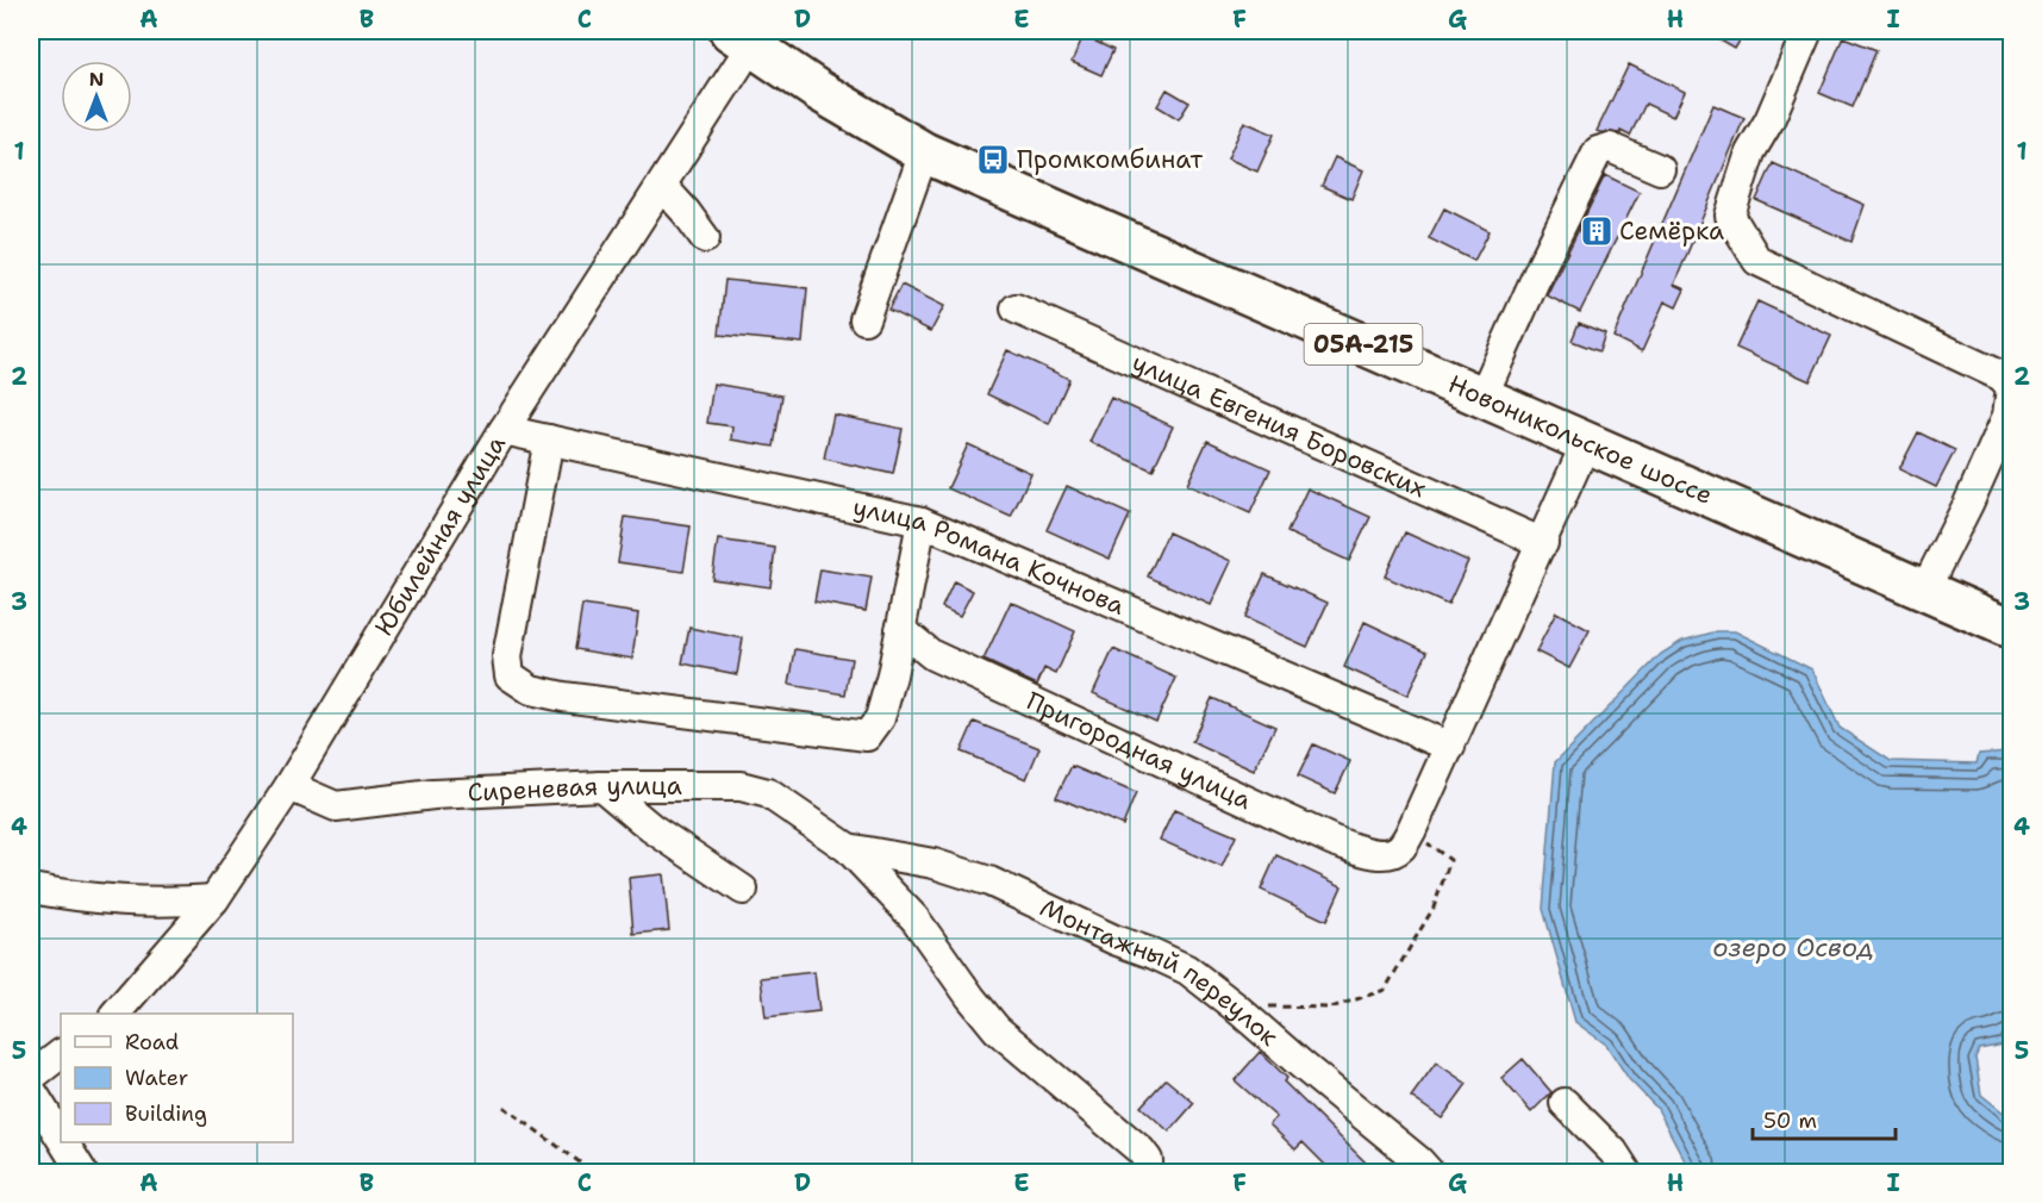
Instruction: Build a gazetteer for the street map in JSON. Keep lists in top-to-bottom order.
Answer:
{
  "streets": {
    "highway": ["05А-215", "Новоникольское шоссе"],
    "street": [
      "улица Евгения Боровских",
      "Юбилейная улица",
      "улица Романа Кочнова",
      "Пригородная улица",
      "Сиреневая улица",
      "Монтажный переулок"
    ]
  },
  "crossings": [
    ["Новоникольское шоссе", "Юбилейная улица"],
    ["Юбилейная улица", "улица Романа Кочнова"],
    ["Юбилейная улица", "Сиреневая улица"],
    ["Сиреневая улица", "Монтажный переулок"]
  ],
  "water": ["озеро Освод"],
  "places": {
    "bus stop": ["Промкомбинат"],
    "building": ["Семёрка"]
  },
  "legend": ["Road", "Water", "Building"],
  "scale_bar": "50 m",
  "north": "top",
  "grid": {
    "columns": [
      "A",
      "B",
      "C",
      "D",
      "E",
      "F",
      "G",
      "H",
      "I"
    ],
    "rows": [
      "1",
      "2",
      "3",
      "4",
      "5"
    ]
  }
}
